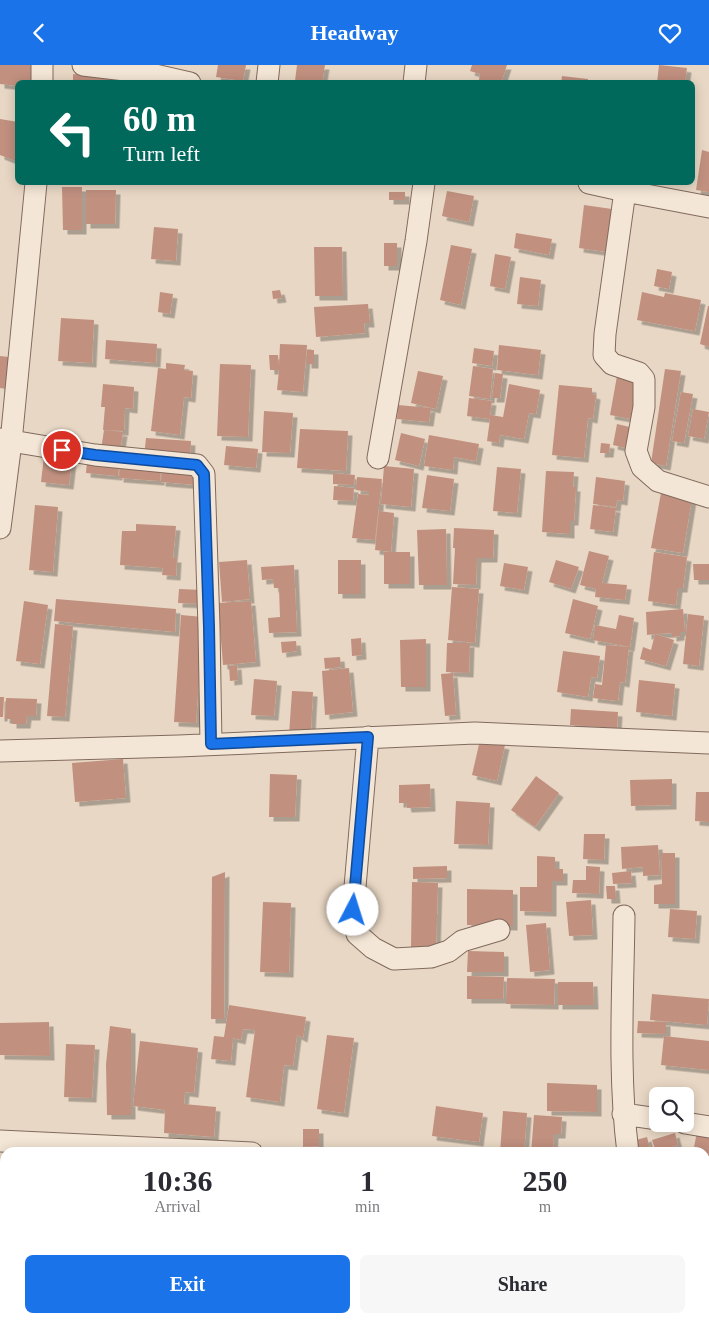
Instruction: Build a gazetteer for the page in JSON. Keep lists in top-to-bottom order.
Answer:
{
  "page": {
    "header": "Headway",
    "turn": ["60 m", "Turn left"],
    "eta": [
      "10:36",
      "Arrival",
      "1",
      "min",
      "250",
      "m"
    ],
    "buttons": ["Exit", "Share"]
  }
}
